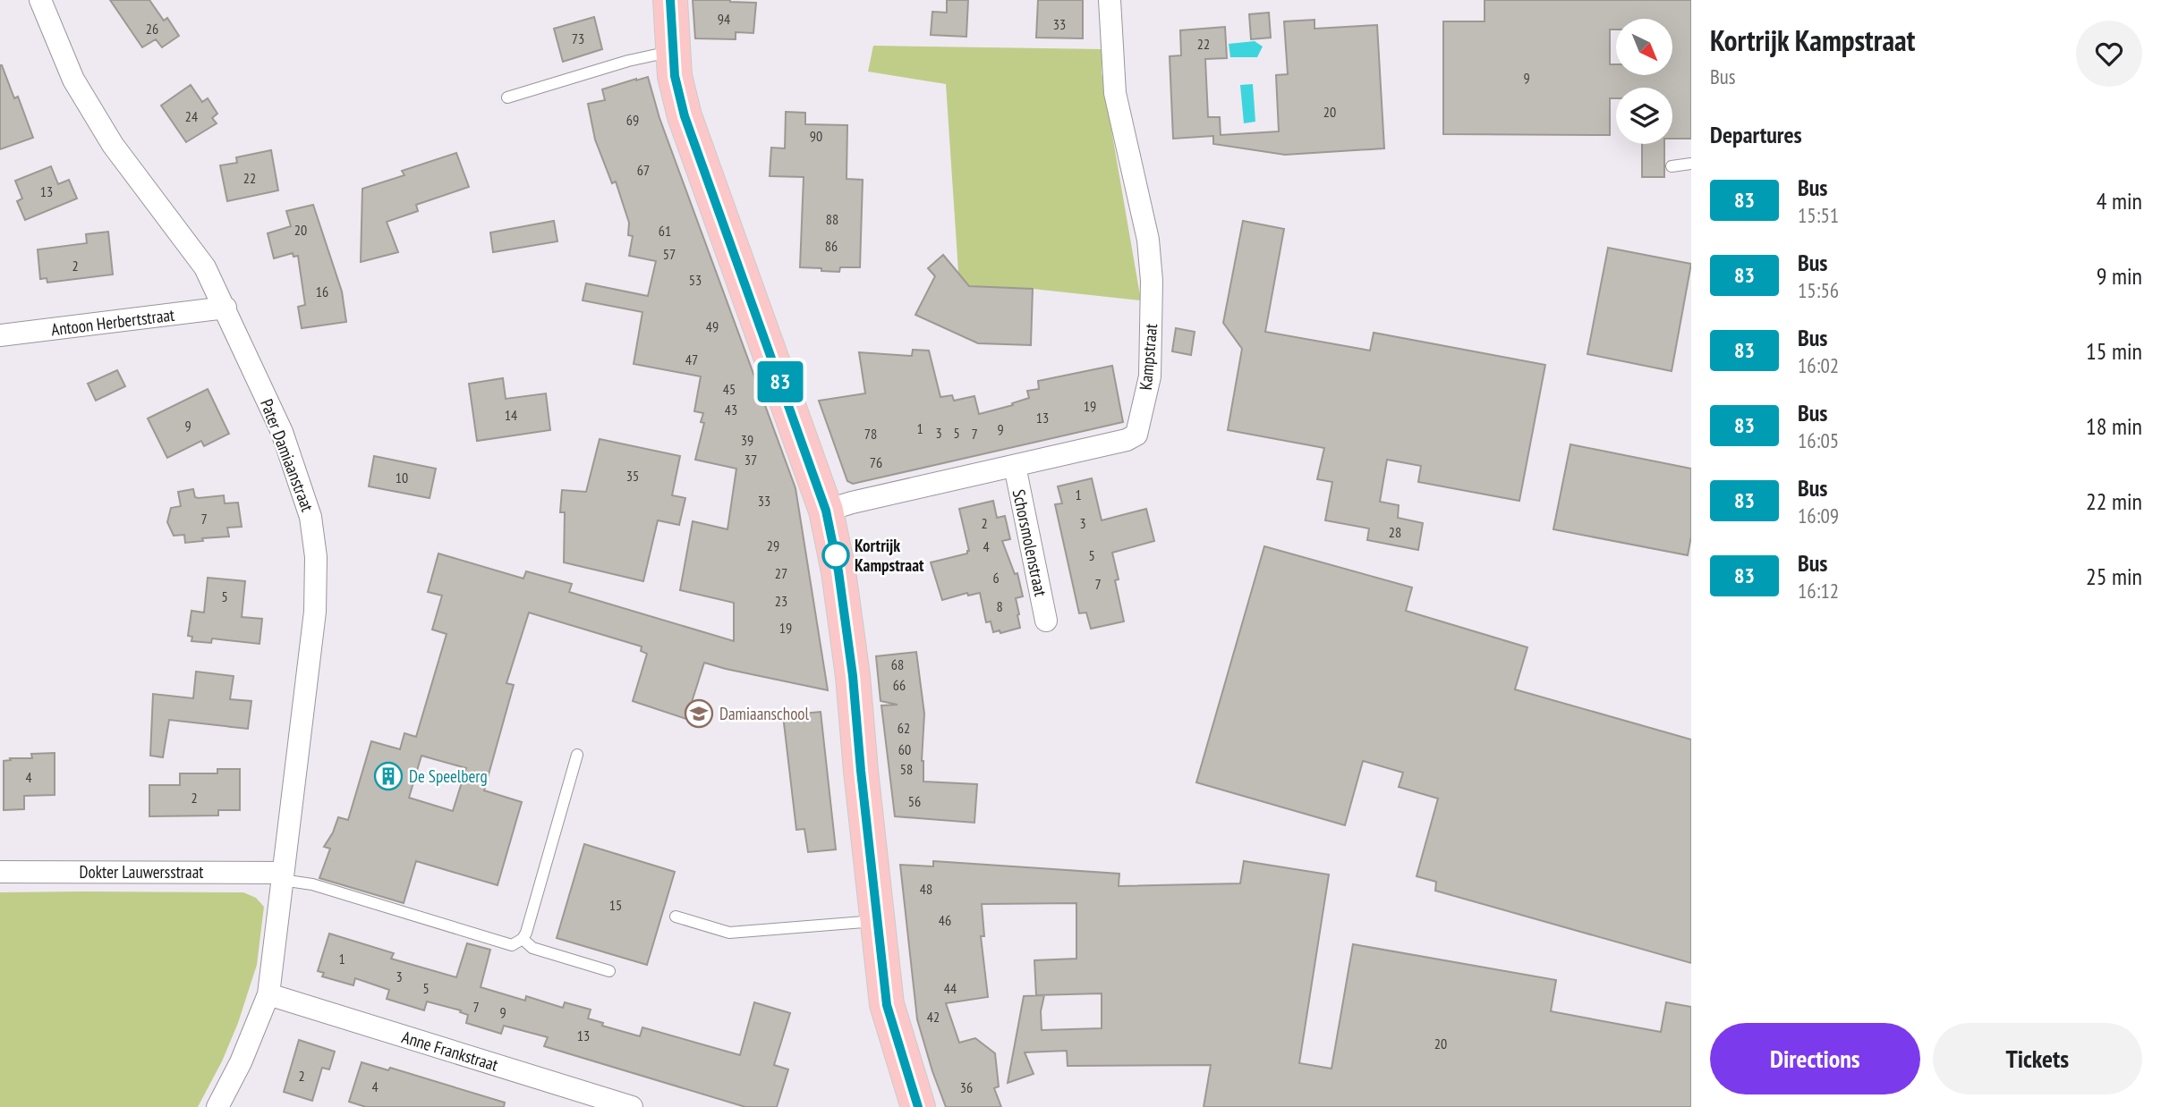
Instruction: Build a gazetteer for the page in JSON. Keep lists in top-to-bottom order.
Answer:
{
  "streets": {
    "street": [
      "Antoon Herbertstraat",
      "Kampstraat",
      "Pater Damiaanstraat",
      "Schorsmolenstraat",
      "Dokter Lauwersstraat",
      "Anne Frankstraat"
    ]
  },
  "crossings": [
    ["Antoon Herbertstraat", "Pater Damiaanstraat"],
    ["Kampstraat", "Schorsmolenstraat"],
    ["Pater Damiaanstraat", "Dokter Lauwersstraat"],
    ["Pater Damiaanstraat", "Anne Frankstraat"]
  ],
  "places": {
    "other": ["Kortrijk Kampstraat"],
    "school or university": ["Damiaanschool"],
    "building": ["De Speelberg"]
  },
  "lines": ["bus line 83"],
  "house_numbers": [
    "94",
    "33",
    "26",
    "73",
    "22",
    "9",
    "20",
    "24",
    "69",
    "90",
    "67",
    "22",
    "13",
    "88",
    "20",
    "61",
    "86",
    "57",
    "2",
    "53",
    "16",
    "49",
    "47",
    "45",
    "19",
    "43",
    "14",
    "13",
    "9",
    "1",
    "9",
    "3",
    "5",
    "78",
    "7",
    "39",
    "37",
    "76",
    "35",
    "10",
    "1",
    "33",
    "7",
    "2",
    "3",
    "28",
    "29",
    "4",
    "5",
    "27",
    "6",
    "7",
    "5",
    "23",
    "8",
    "19",
    "68",
    "66",
    "62",
    "60",
    "58",
    "4",
    "2",
    "56",
    "48",
    "15",
    "46",
    "1",
    "3",
    "5",
    "44",
    "7",
    "9",
    "42",
    "13",
    "20",
    "2",
    "4",
    "36"
  ],
  "north": "bottom right",
  "page": {
    "on_map": "83",
    "heading": [
      ["Kortrijk Kampstraat", "Bus"],
      "Departures"
    ],
    "list": [
      {
        "mark": "83",
        "name": "Bus",
        "note": "15:51",
        "value": "4 min"
      },
      {
        "mark": "83",
        "name": "Bus",
        "note": "15:56",
        "value": "9 min"
      },
      {
        "mark": "83",
        "name": "Bus",
        "note": "16:02",
        "value": "15 min"
      },
      {
        "mark": "83",
        "name": "Bus",
        "note": "16:05",
        "value": "18 min"
      },
      {
        "mark": "83",
        "name": "Bus",
        "note": "16:09",
        "value": "22 min"
      },
      {
        "mark": "83",
        "name": "Bus",
        "note": "16:12",
        "value": "25 min"
      }
    ],
    "buttons": ["Directions", "Tickets"]
  }
}
